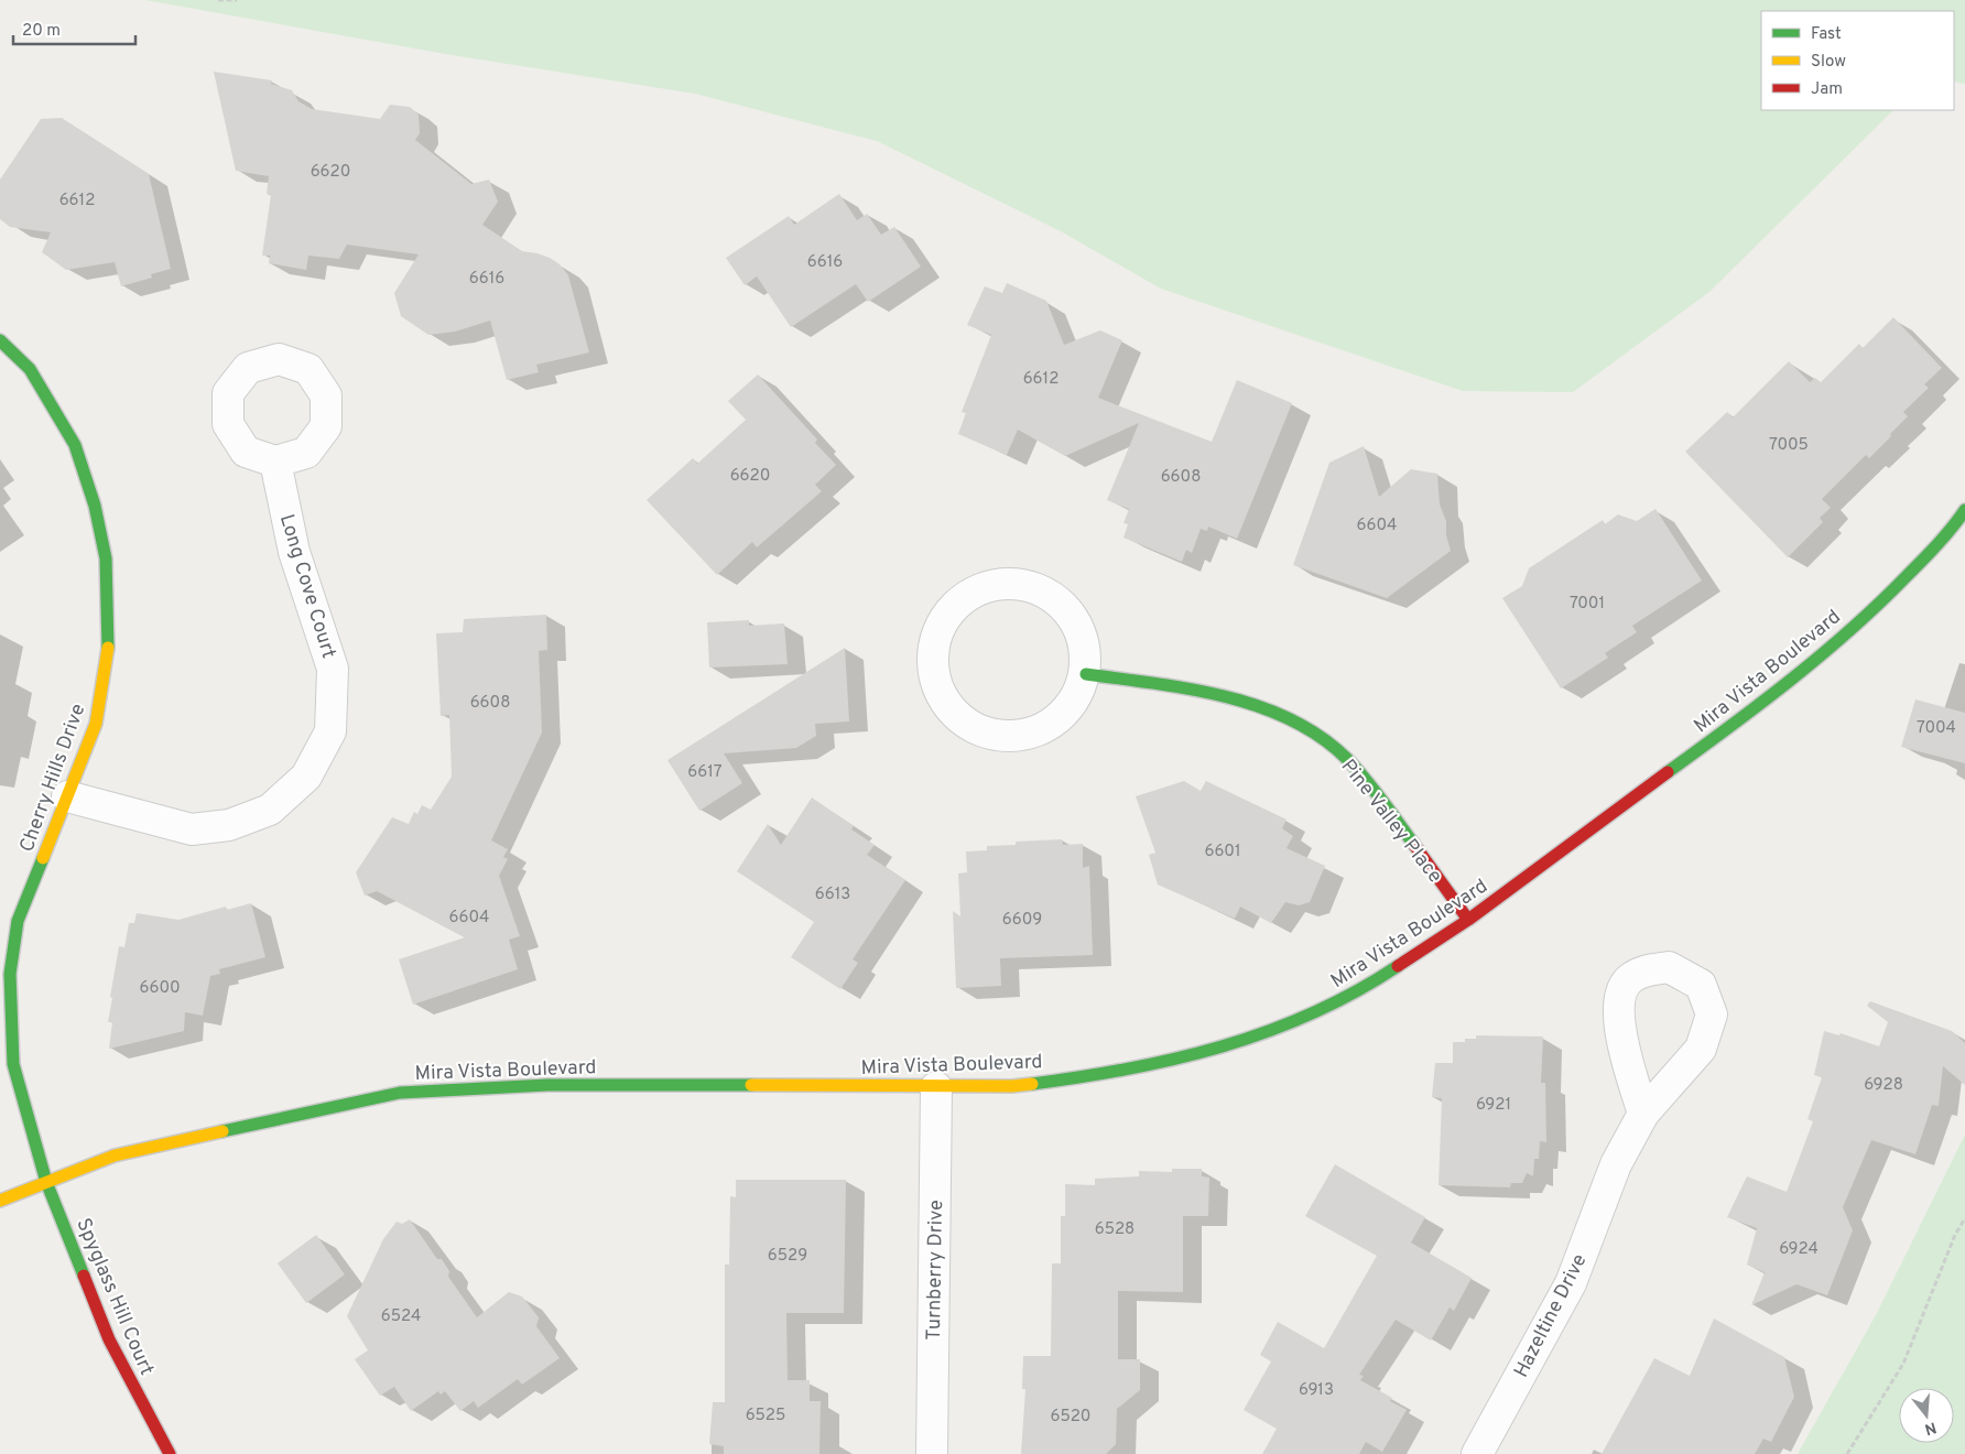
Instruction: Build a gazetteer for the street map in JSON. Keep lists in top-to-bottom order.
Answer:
{
  "streets": {
    "street": [
      "Long Cove Court",
      "Mira Vista Boulevard",
      "Cherry Hills Drive",
      "Pine Valley Place",
      "Turnberry Drive",
      "Spyglass Hill Court",
      "Hazeltine Drive"
    ]
  },
  "crossings": [
    ["Long Cove Court", "Cherry Hills Drive"],
    ["Mira Vista Boulevard", "Cherry Hills Drive"],
    ["Mira Vista Boulevard", "Pine Valley Place"],
    ["Mira Vista Boulevard", "Turnberry Drive"],
    ["Mira Vista Boulevard", "Spyglass Hill Court"],
    ["Cherry Hills Drive", "Spyglass Hill Court"]
  ],
  "house_numbers": [
    "6620",
    "6612",
    "6616",
    "6616",
    "6612",
    "7005",
    "6620",
    "6608",
    "6604",
    "7001",
    "6608",
    "7004",
    "6617",
    "6601",
    "6613",
    "6604",
    "6609",
    "6600",
    "6928",
    "6921",
    "6528",
    "6924",
    "6529",
    "6524",
    "6913",
    "6525",
    "6520"
  ],
  "legend": ["Fast", "Slow", "Jam"],
  "scale_bar": "20 m",
  "north": "bottom"
}
